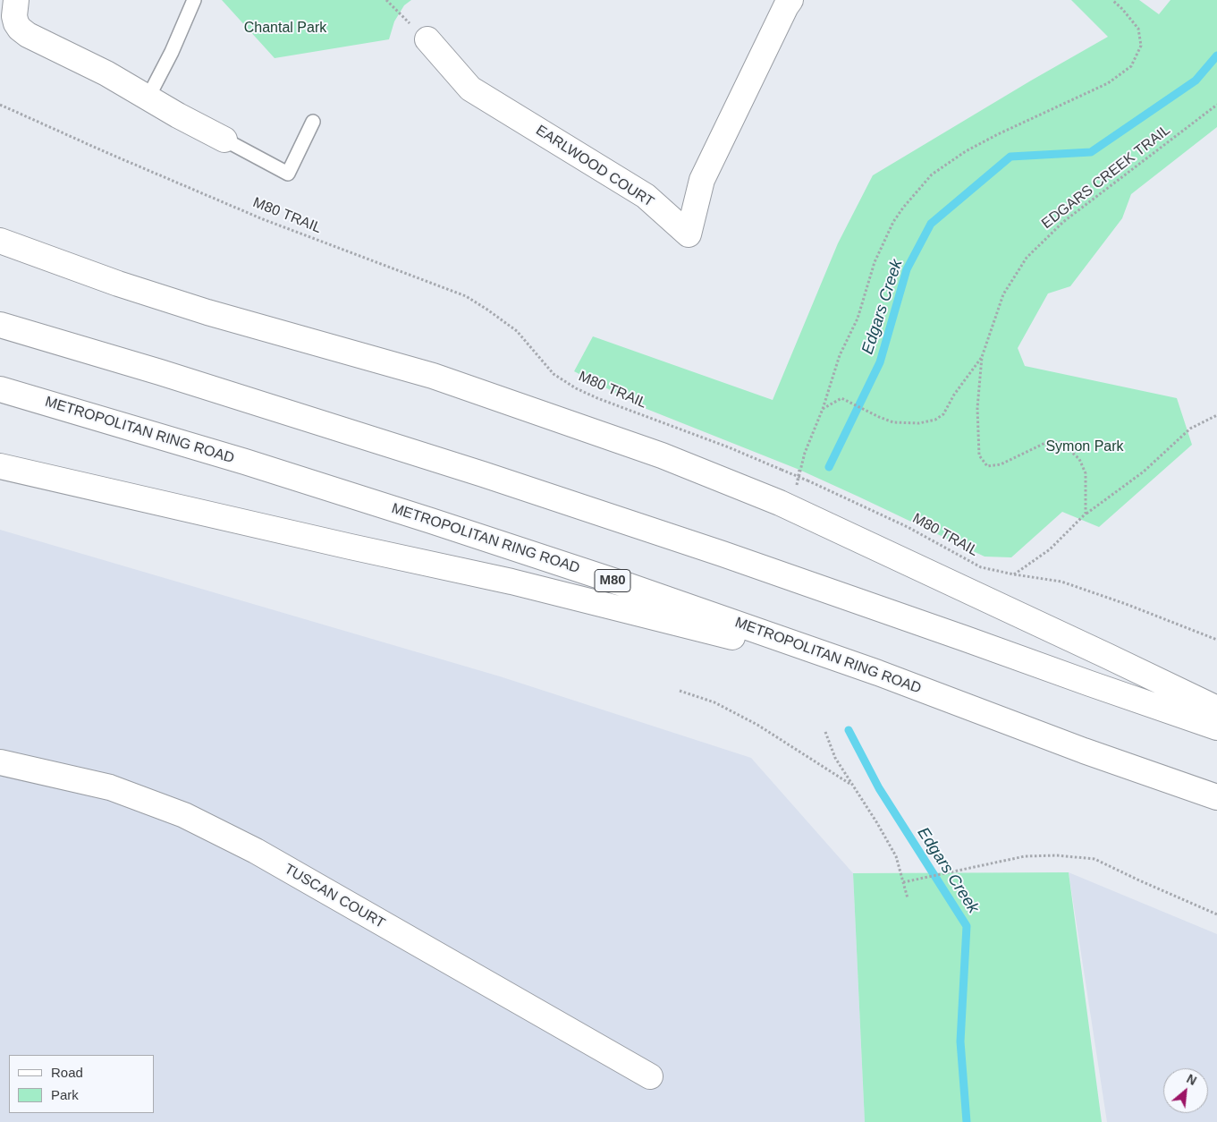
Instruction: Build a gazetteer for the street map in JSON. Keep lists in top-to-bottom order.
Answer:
{
  "streets": {
    "main road": [
      "EARLWOOD COURT",
      "METROPOLITAN RING ROAD",
      "M80",
      "TUSCAN COURT"
    ],
    "path": ["EDGARS CREEK TRAIL", "M80 TRAIL"]
  },
  "water": ["Edgars Creek"],
  "parks": ["Chantal Park", "Symon Park"],
  "legend": ["Road", "Park"],
  "north": "top right"
}
